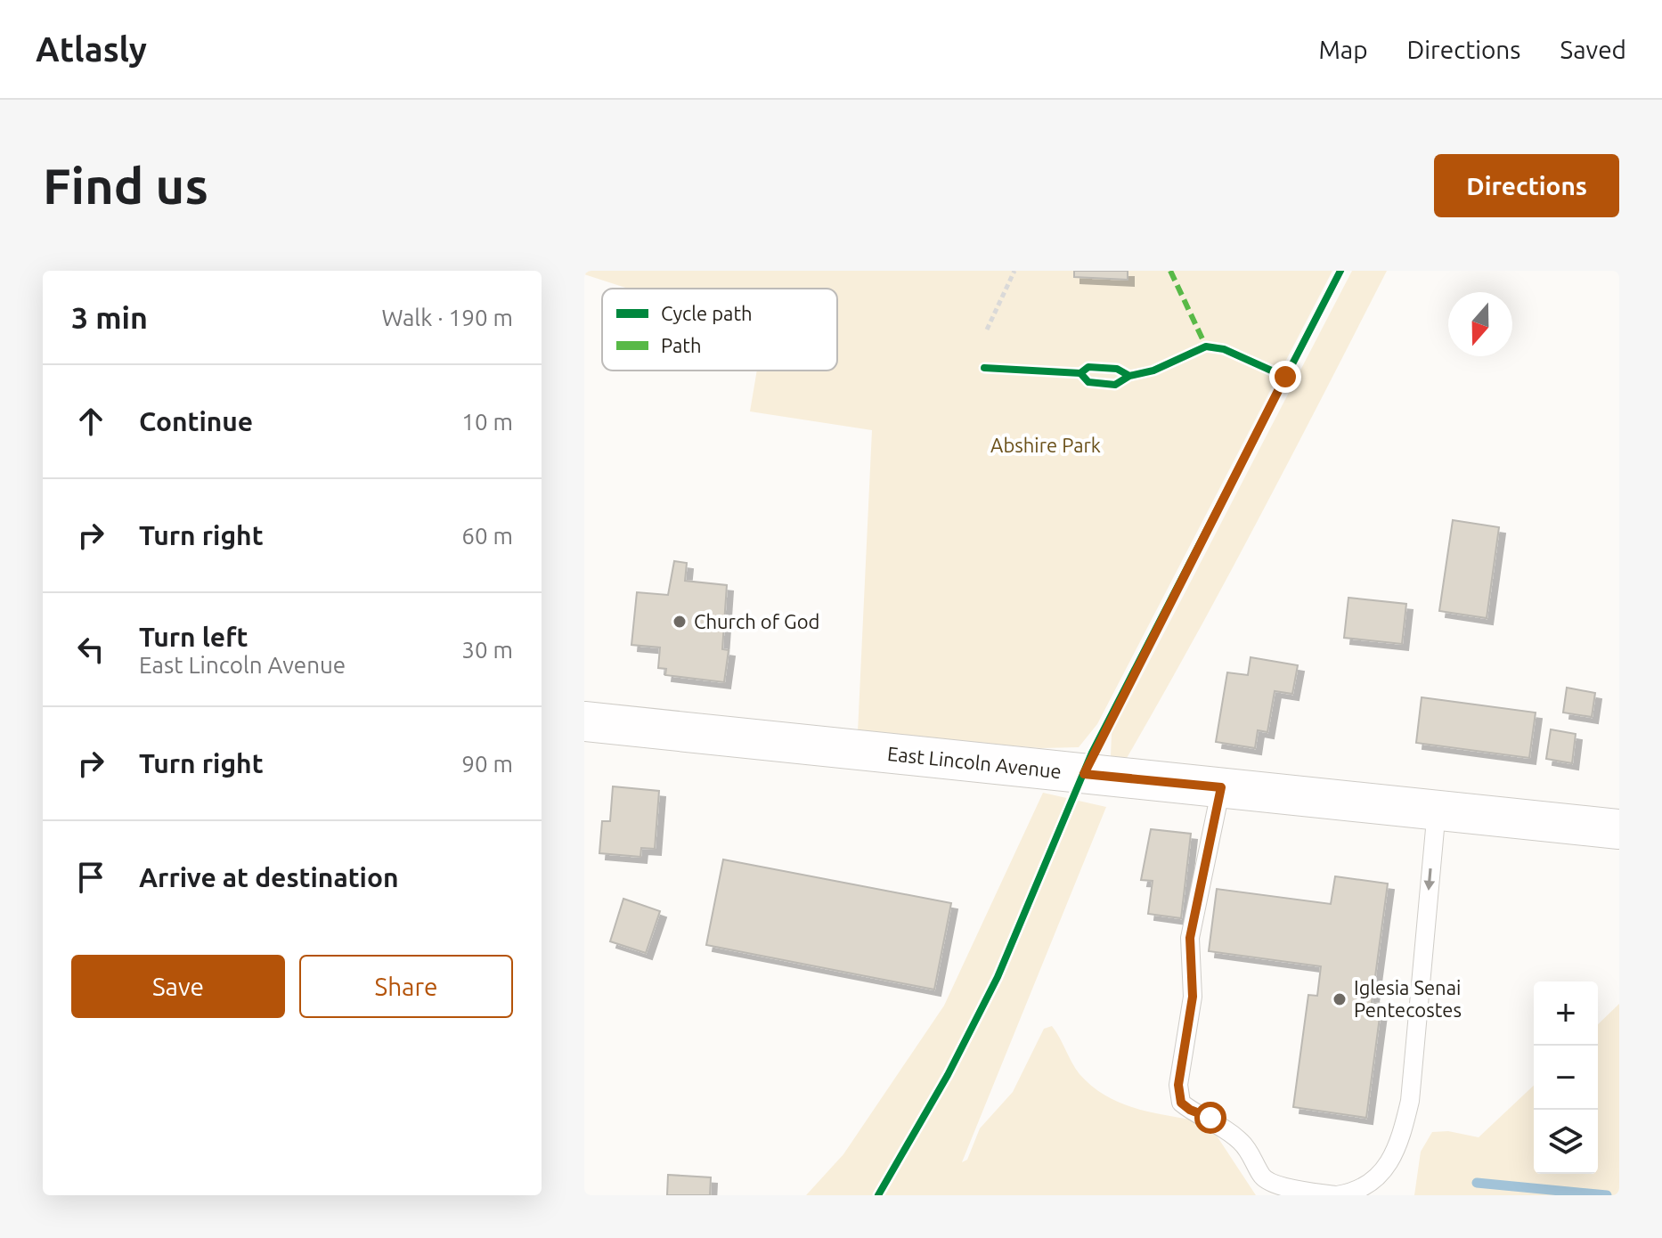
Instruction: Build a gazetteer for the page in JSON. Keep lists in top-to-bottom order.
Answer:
{
  "streets": {
    "main road": ["East Lincoln Avenue"]
  },
  "parks": ["Abshire Park"],
  "places": ["Church of God", "Iglesia Senai Pentecostes"],
  "legend": ["Cycle path", "Path"],
  "north": "bottom",
  "page": {
    "header": "Atlasly",
    "nav": ["Map", "Directions", "Saved"],
    "buttons": [
      "Directions",
      ["Save", "Share"]
    ],
    "title": "Find us",
    "heading": ["3 min", "Walk · 190 m"],
    "list": [
      ["Continue", "10 m"],
      ["Turn right", "60 m"],
      ["Turn left", "East Lincoln Avenue", "30 m"],
      ["Turn right", "90 m"],
      "Arrive at destination"
    ],
    "map_buttons": ["+", "−"]
  }
}
